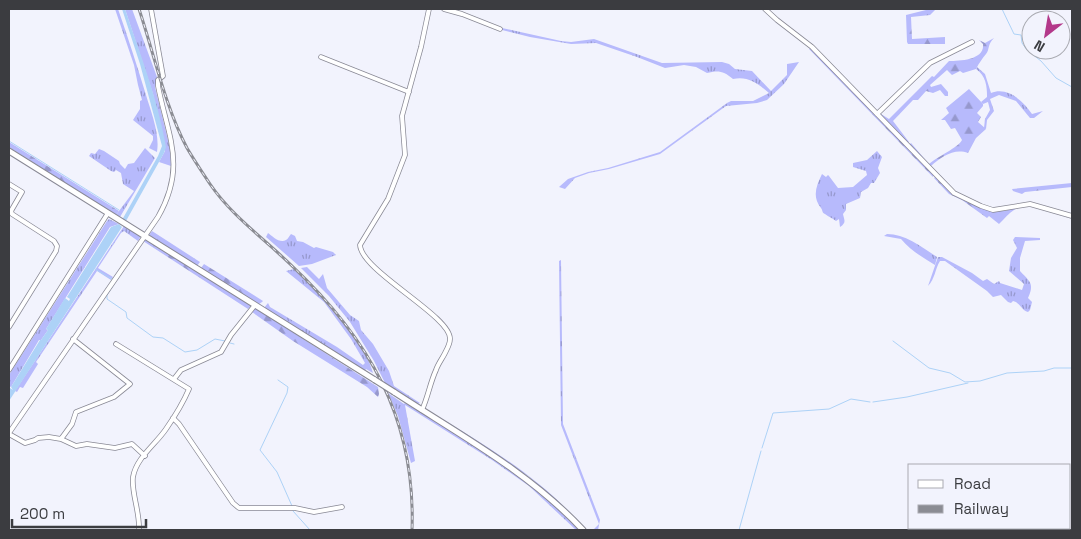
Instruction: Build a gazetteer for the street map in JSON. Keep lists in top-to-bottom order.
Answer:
{
  "legend": ["Road", "Railway"],
  "scale_bar": "200 m",
  "north": "bottom left"
}
